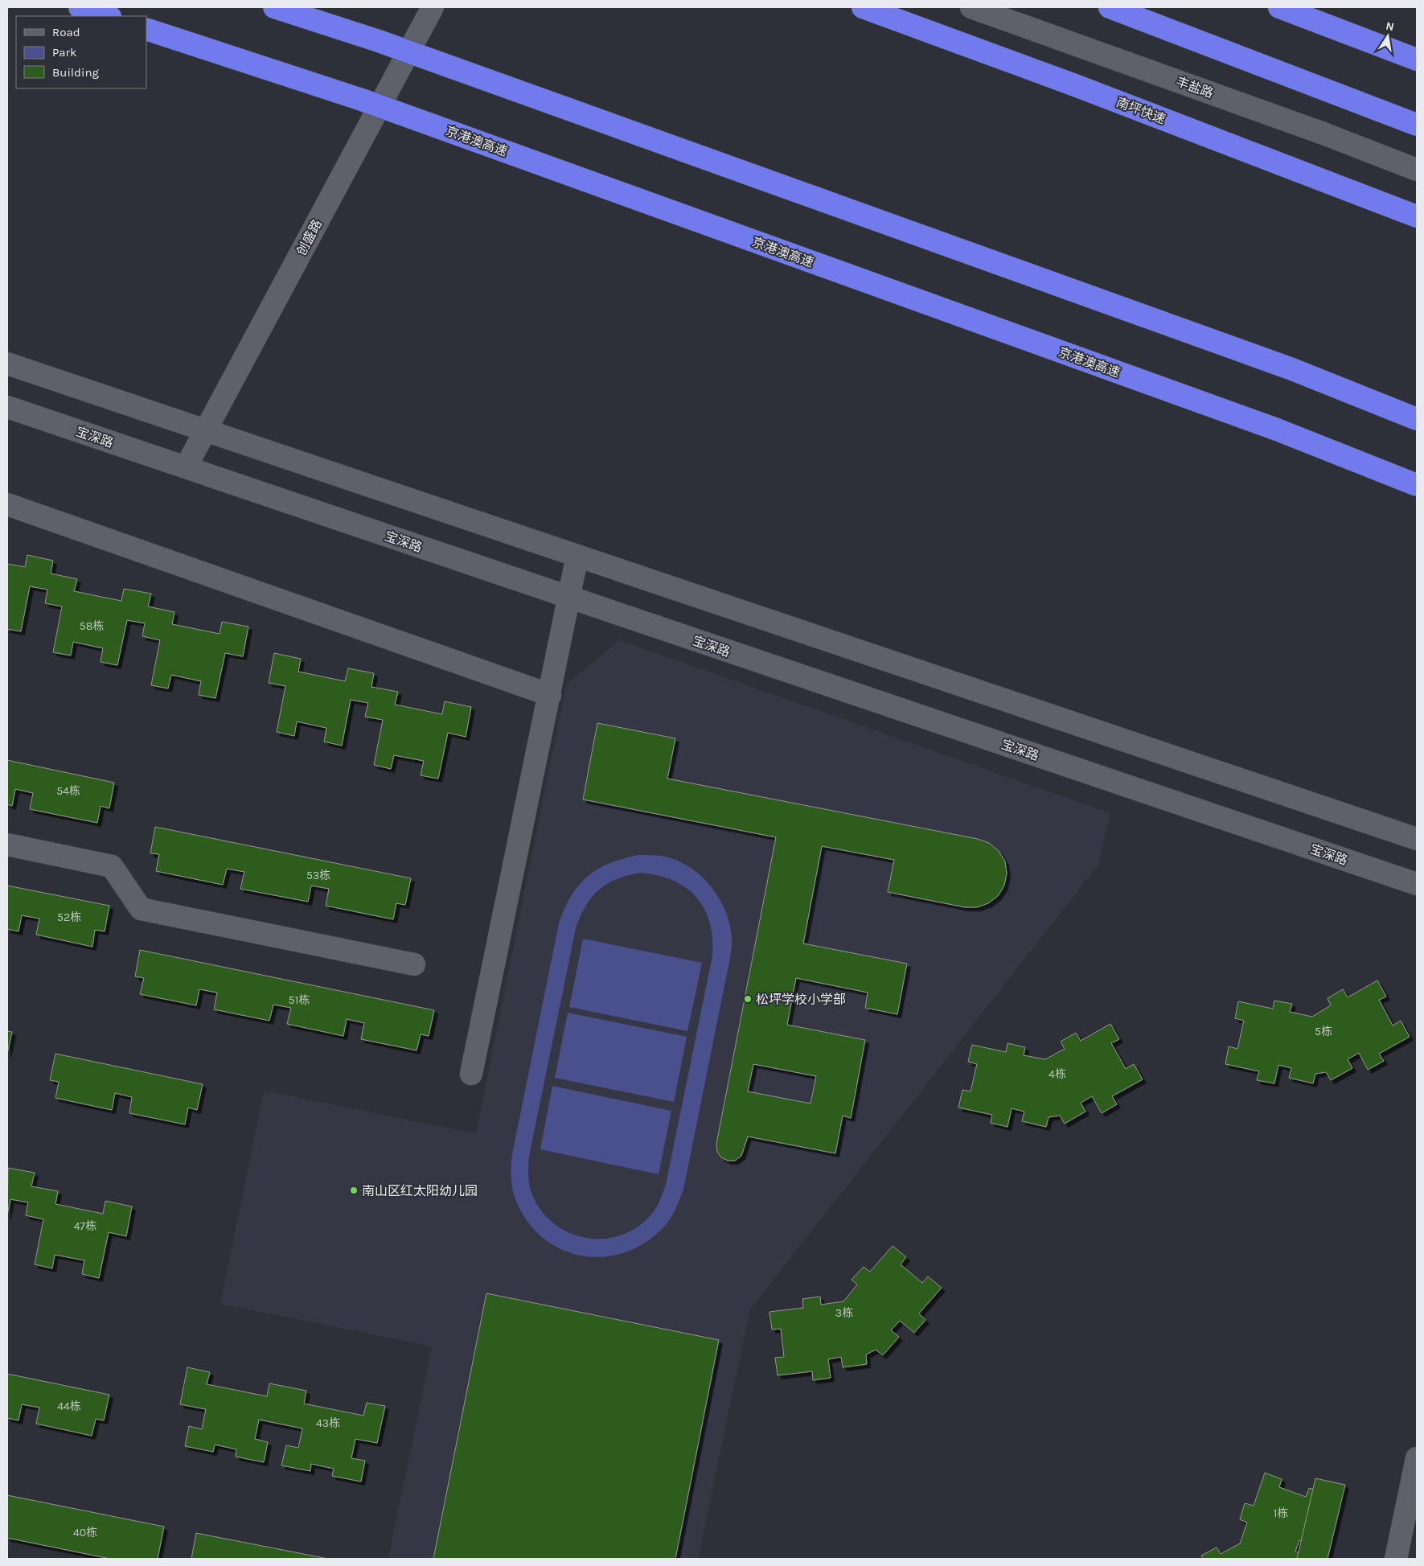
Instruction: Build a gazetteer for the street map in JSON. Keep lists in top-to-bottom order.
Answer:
{
  "streets": {
    "highway": ["南坪快速", "京港澳高速"],
    "street": ["丰盐路", "创盛路", "宝深路"]
  },
  "crossings": [
    ["创盛路", "宝深路"]
  ],
  "places": ["松坪学校小学部", "南山区红太阳幼儿园"],
  "house_numbers": [
    "58栋",
    "54栋",
    "53栋",
    "52栋",
    "51栋",
    "5栋",
    "4栋",
    "47栋",
    "3栋",
    "44栋",
    "43栋",
    "1栋",
    "40栋"
  ],
  "legend": ["Road", "Park", "Building"],
  "north": "top"
}
